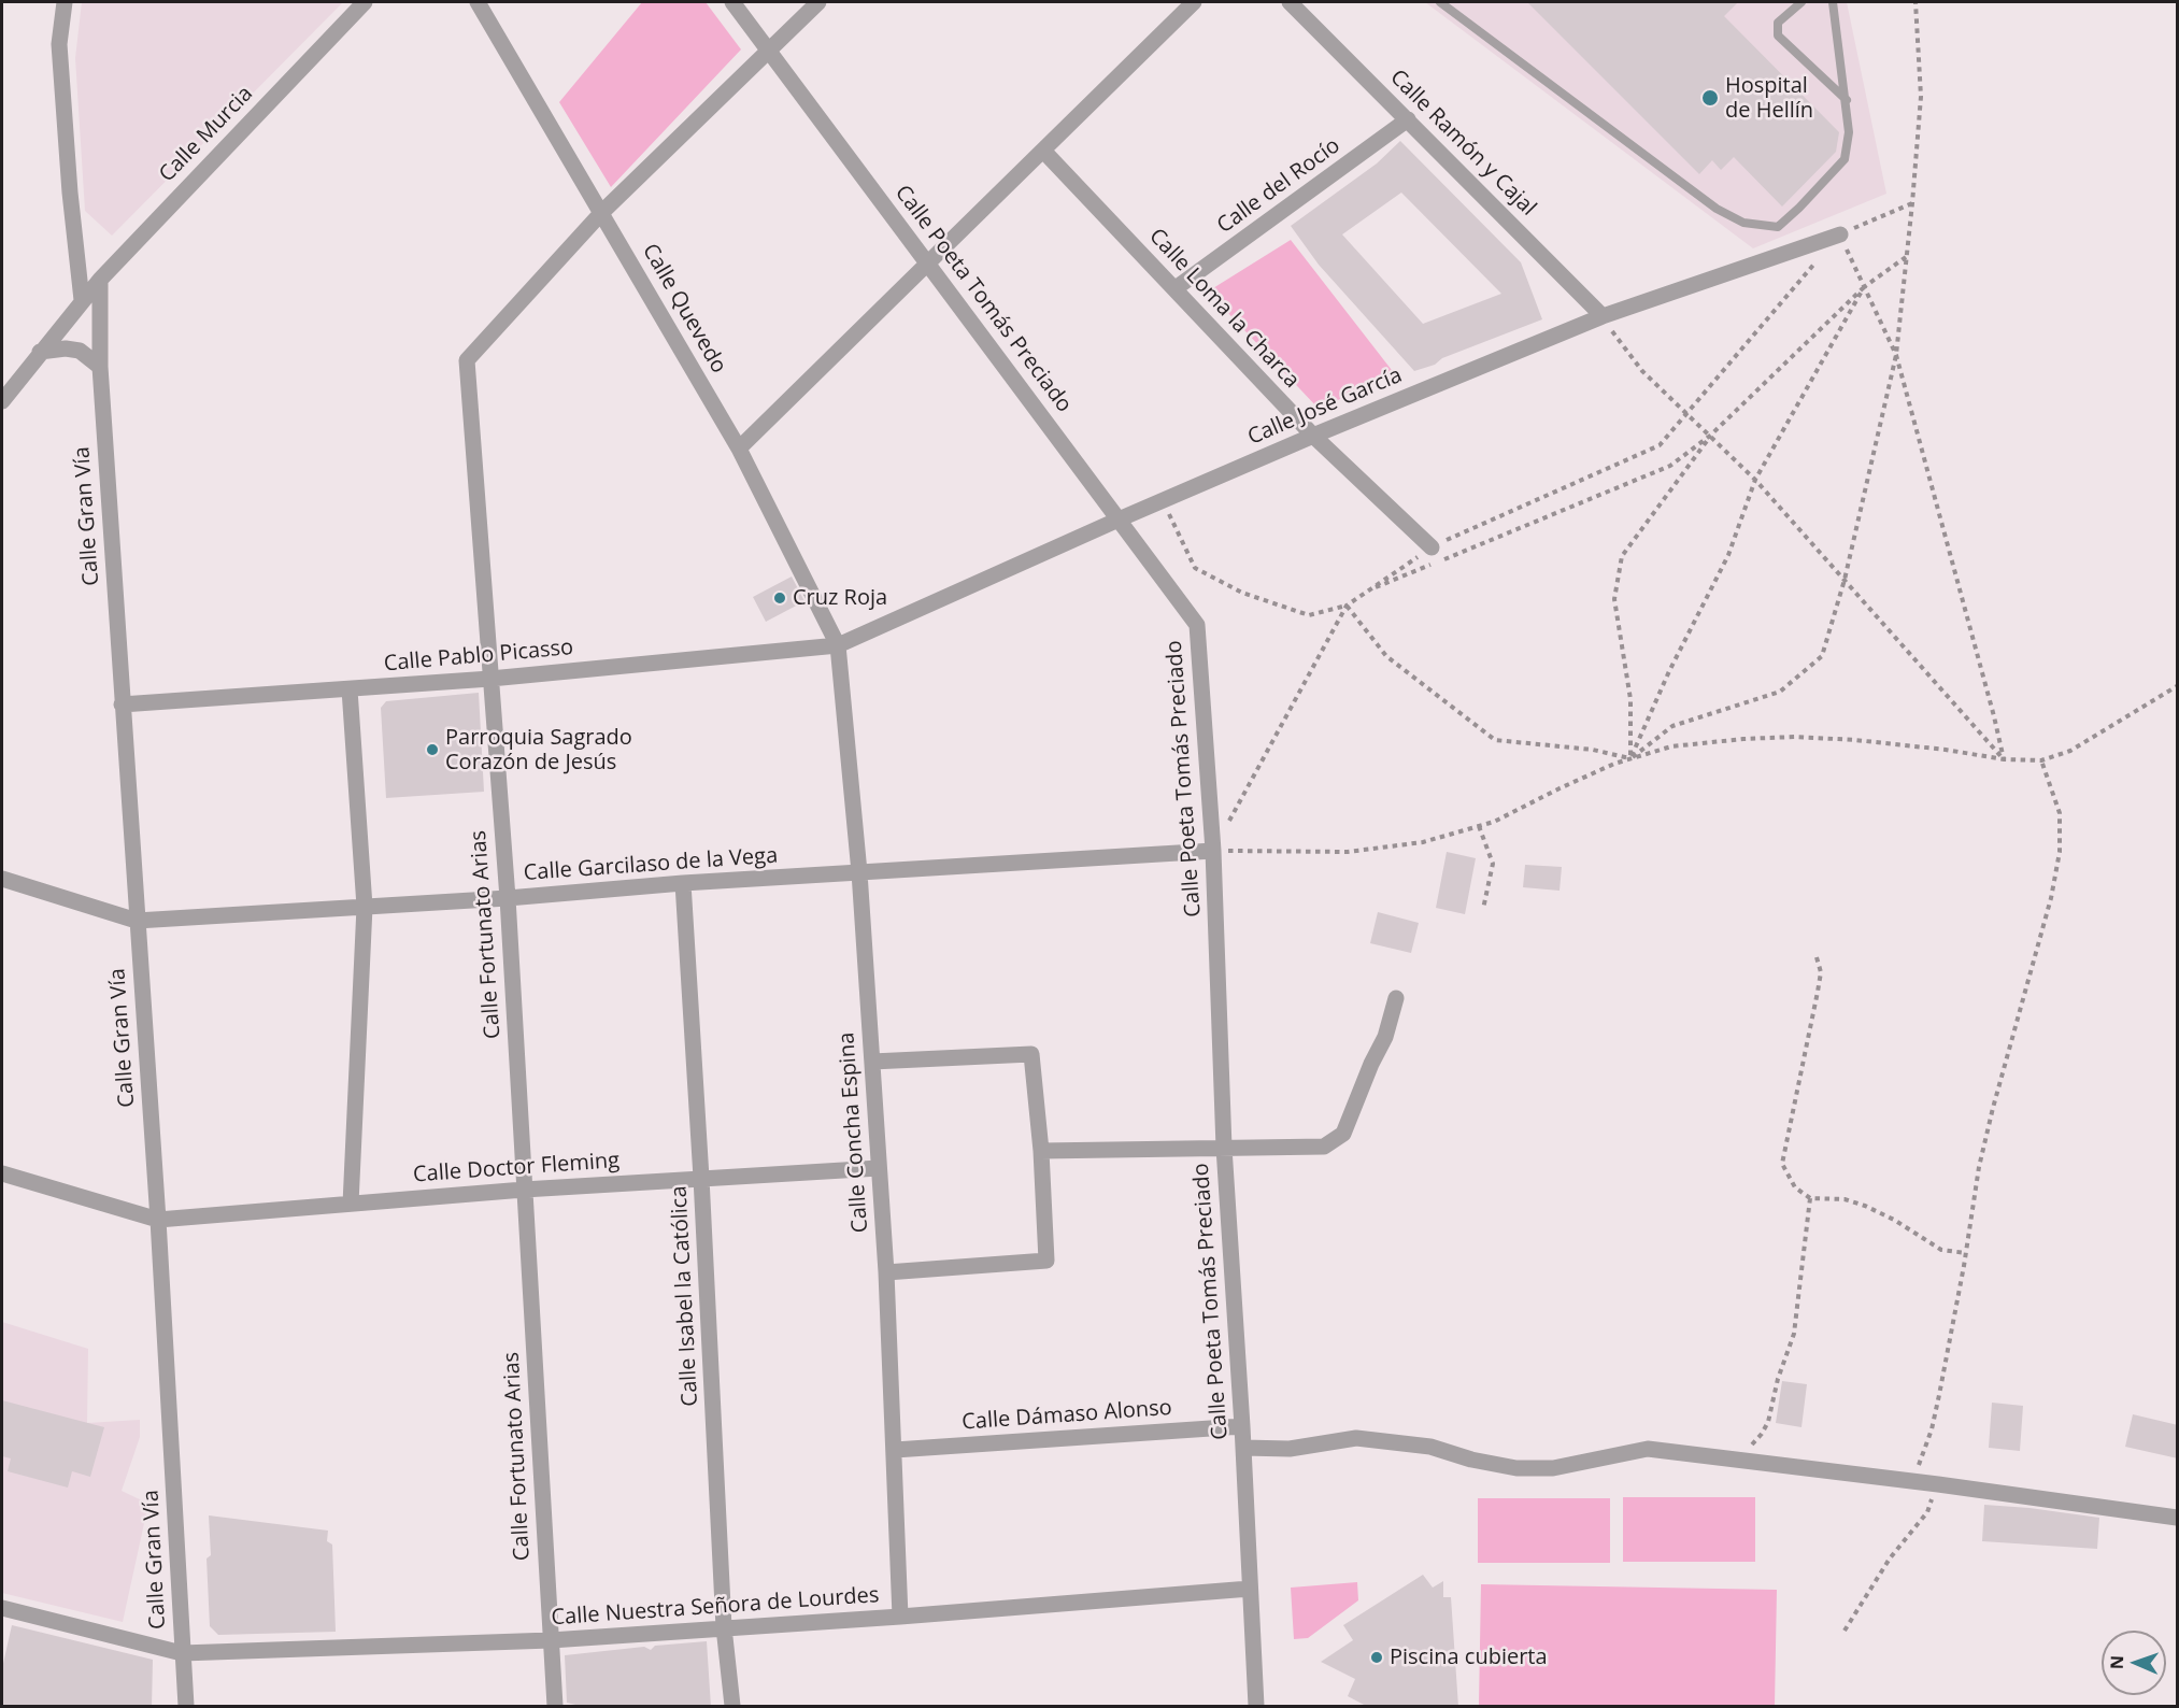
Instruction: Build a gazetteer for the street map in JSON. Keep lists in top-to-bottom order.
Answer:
{
  "streets": {
    "street": [
      "Calle Murcia",
      "Calle Ramón y Cajal",
      "Calle del Rocío",
      "Calle Poeta Tomás Preciado",
      "Calle Quevedo",
      "Calle Loma la Charca",
      "Calle José García",
      "Calle Gran Vía",
      "Calle Pablo Picasso",
      "Calle Garcilaso de la Vega",
      "Calle Fortunato Arias",
      "Calle Concha Espina",
      "Calle Doctor Fleming",
      "Calle Isabel la Católica",
      "Calle Dámaso Alonso",
      "Calle Nuestra Señora de Lourdes"
    ]
  },
  "crossings": [
    ["Calle Murcia", "Calle Gran Vía"],
    ["Calle Ramón y Cajal", "Calle del Rocío"],
    ["Calle Ramón y Cajal", "Calle José García"],
    ["Calle del Rocío", "Calle Loma la Charca"],
    ["Calle Poeta Tomás Preciado", "Calle José García"],
    ["Calle Poeta Tomás Preciado", "Calle Garcilaso de la Vega"],
    ["Calle Poeta Tomás Preciado", "Calle Fortunato Arias"],
    ["Calle Poeta Tomás Preciado", "Calle Dámaso Alonso"],
    ["Calle Poeta Tomás Preciado", "Calle Nuestra Señora de Lourdes"],
    ["Calle Quevedo", "Calle José García"],
    ["Calle Quevedo", "Calle Pablo Picasso"],
    ["Calle Quevedo", "Calle Fortunato Arias"],
    ["Calle Quevedo", "Calle Concha Espina"],
    ["Calle Loma la Charca", "Calle José García"],
    ["Calle José García", "Calle Pablo Picasso"],
    ["Calle José García", "Calle Concha Espina"],
    ["Calle Gran Vía", "Calle Pablo Picasso"],
    ["Calle Gran Vía", "Calle Garcilaso de la Vega"],
    ["Calle Gran Vía", "Calle Doctor Fleming"],
    ["Calle Gran Vía", "Calle Nuestra Señora de Lourdes"],
    ["Calle Pablo Picasso", "Calle Fortunato Arias"],
    ["Calle Pablo Picasso", "Calle Concha Espina"],
    ["Calle Garcilaso de la Vega", "Calle Fortunato Arias"],
    ["Calle Garcilaso de la Vega", "Calle Concha Espina"],
    ["Calle Garcilaso de la Vega", "Calle Isabel la Católica"],
    ["Calle Fortunato Arias", "Calle Doctor Fleming"],
    ["Calle Fortunato Arias", "Calle Nuestra Señora de Lourdes"],
    ["Calle Concha Espina", "Calle Doctor Fleming"],
    ["Calle Concha Espina", "Calle Dámaso Alonso"],
    ["Calle Concha Espina", "Calle Nuestra Señora de Lourdes"],
    ["Calle Doctor Fleming", "Calle Isabel la Católica"],
    ["Calle Isabel la Católica", "Calle Nuestra Señora de Lourdes"]
  ],
  "places": [
    "Hospital de Hellín",
    "Cruz Roja",
    "Parroquia Sagrado Corazón de Jesús",
    "Piscina cubierta"
  ],
  "north": "left"
}
